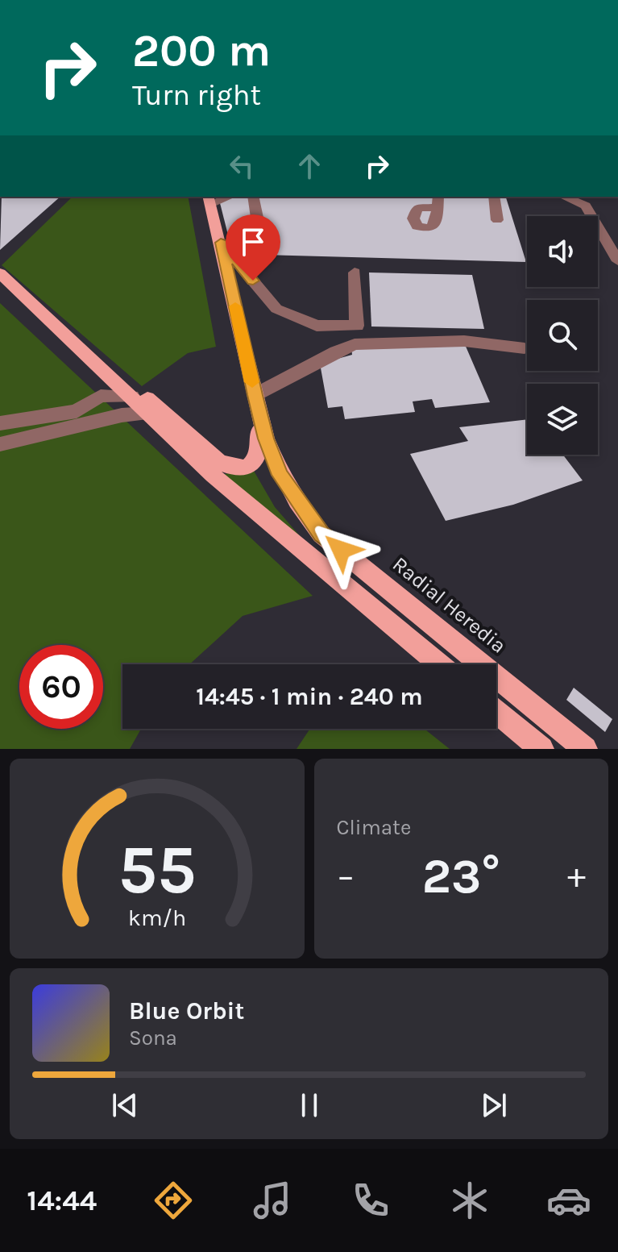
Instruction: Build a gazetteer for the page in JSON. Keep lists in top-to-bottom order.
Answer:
{
  "streets": {
    "main road": ["Radial Heredia"]
  },
  "page": {
    "turn": ["200 m", "Turn right"],
    "limit": "60",
    "trip": "14:45 · 1 min · 240 m",
    "tile": "Climate",
    "heat": ["−", "23°", "+"],
    "song": ["Blue Orbit", "Sona"],
    "tabs": "14:44",
    "gauge": ["55", "km/h"]
  }
}
